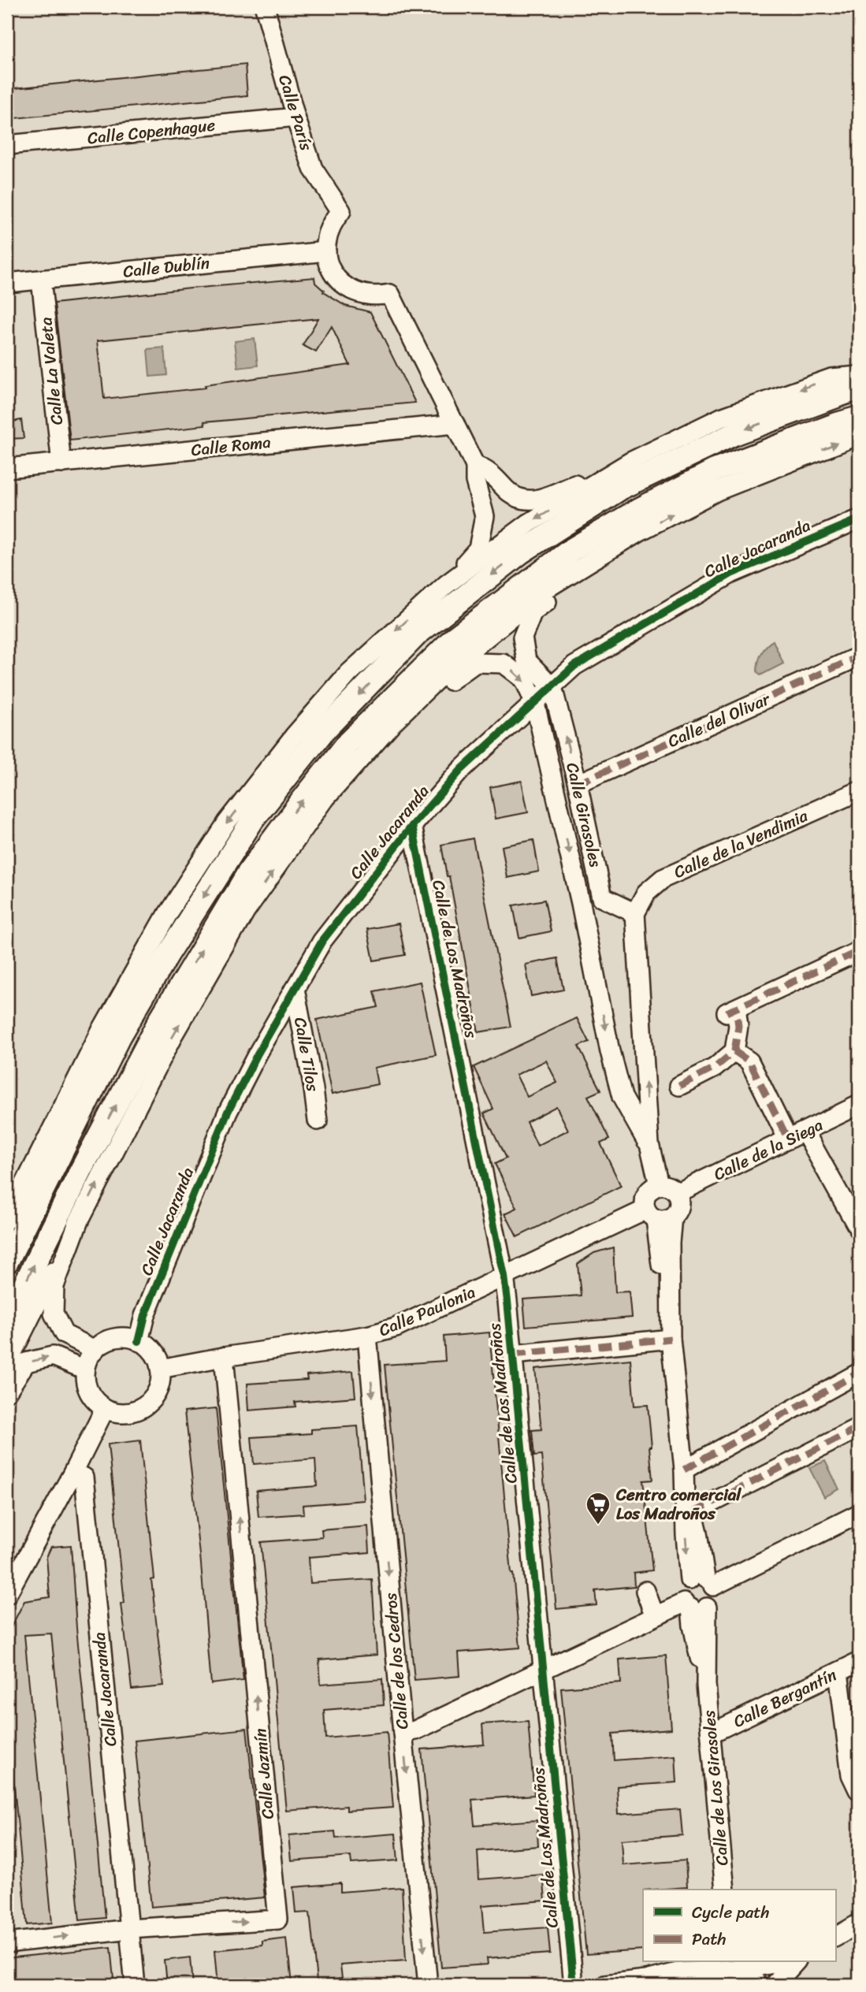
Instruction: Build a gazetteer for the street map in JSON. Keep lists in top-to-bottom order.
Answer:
{
  "streets": {
    "street": [
      "Calle París",
      "Calle Copenhague",
      "Calle Dublín",
      "Calle La Valeta",
      "Calle Roma",
      "Calle Jacaranda",
      "Calle del Olivar",
      "Calle Girasoles",
      "Calle de la Vendimia",
      "Calle de Los Madroños",
      "Calle Tilos",
      "Calle de la Siega",
      "Calle Paulonia",
      "Calle de los Cedros",
      "Calle Bergantín",
      "Calle Jazmín",
      "Calle de Los Girasoles"
    ]
  },
  "crossings": [
    ["Calle París", "Calle Copenhague"],
    ["Calle París", "Calle Dublín"],
    ["Calle Dublín", "Calle La Valeta"],
    ["Calle La Valeta", "Calle Roma"],
    ["Calle Jacaranda", "Calle Girasoles"],
    ["Calle Jacaranda", "Calle de Los Madroños"],
    ["Calle Jacaranda", "Calle Tilos"],
    ["Calle Jacaranda", "Calle Paulonia"],
    ["Calle Jacaranda", "Calle Jazmín"],
    ["Calle del Olivar", "Calle Girasoles"],
    ["Calle Girasoles", "Calle de la Vendimia"],
    ["Calle Girasoles", "Calle de la Siega"],
    ["Calle Girasoles", "Calle Paulonia"],
    ["Calle de Los Madroños", "Calle Paulonia"],
    ["Calle de la Siega", "Calle Paulonia"],
    ["Calle Paulonia", "Calle de los Cedros"],
    ["Calle Paulonia", "Calle Jazmín"],
    ["Calle Bergantín", "Calle de Los Girasoles"]
  ],
  "one_way": ["Calle de los Cedros"],
  "places": {
    "supermarket": ["Centro comercial Los Madroños"]
  },
  "legend": ["Cycle path", "Path"]
}
